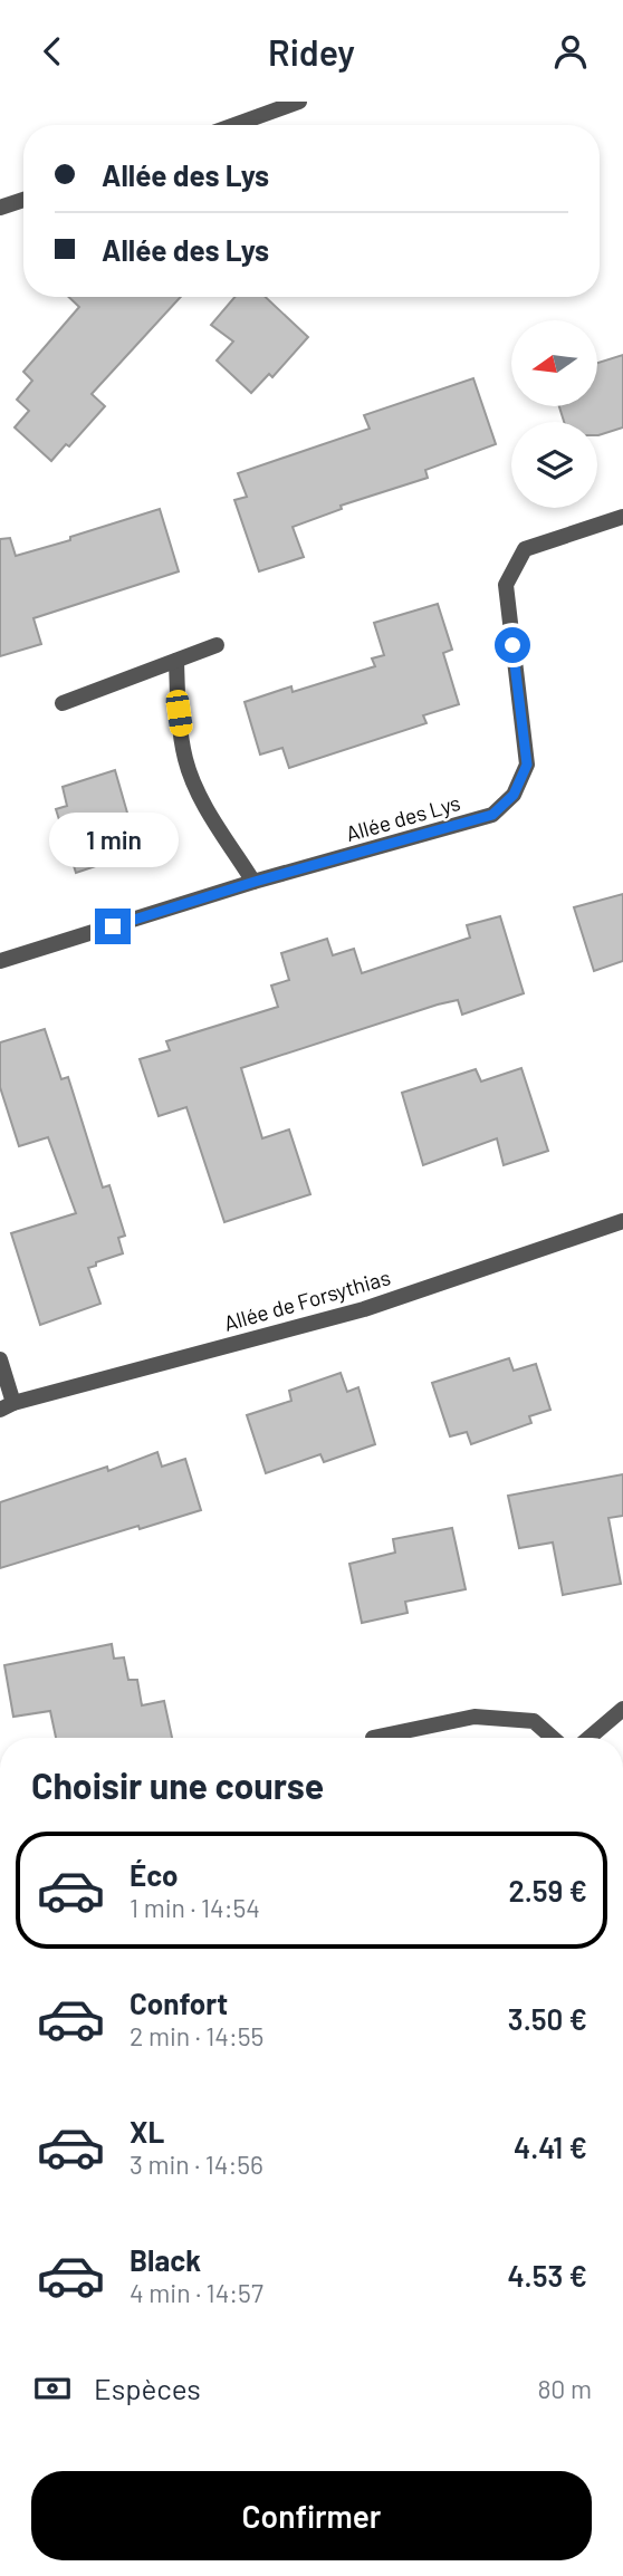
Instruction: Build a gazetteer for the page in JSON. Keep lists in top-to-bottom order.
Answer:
{
  "streets": {
    "street": ["Allée des Lys", "Allée de Forsythias"]
  },
  "north": "left",
  "page": {
    "header": "Ridey",
    "banner": ["Allée des Lys", "Allée des Lys"],
    "bubble": "1 min",
    "heading": "Choisir une course",
    "list": [
      {
        "name": "Éco",
        "note": "1 min · 14:54",
        "value": "2.59 €"
      },
      {
        "name": "Confort",
        "note": "2 min · 14:55",
        "value": "3.50 €"
      },
      {
        "name": "XL",
        "note": "3 min · 14:56",
        "value": "4.41 €"
      },
      {
        "name": "Black",
        "note": "4 min · 14:57",
        "value": "4.53 €"
      }
    ],
    "pay": ["Espèces", "80 m"],
    "buttons": "Confirmer"
  }
}
